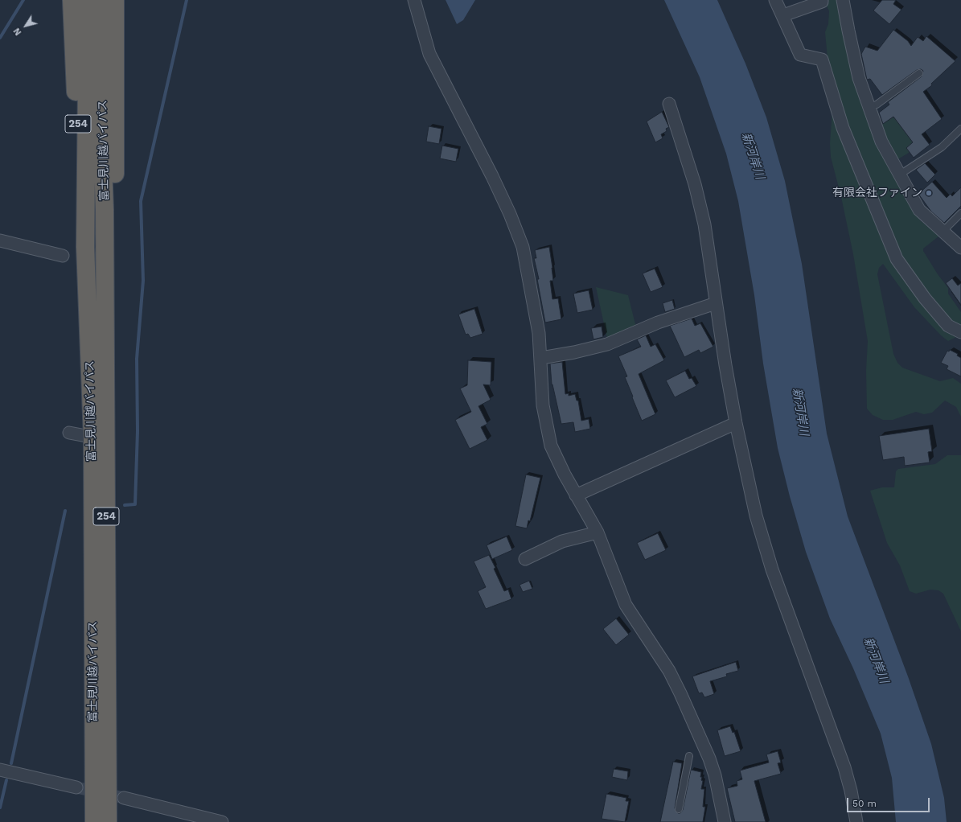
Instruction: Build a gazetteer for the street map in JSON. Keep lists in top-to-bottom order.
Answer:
{
  "streets": {
    "highway": ["254", "富士見川越バイパス"]
  },
  "crossings": [
    ["254", "富士見川越バイパス"]
  ],
  "water": ["新河岸川"],
  "places": ["有限会社ファイン"],
  "scale_bar": "50 m",
  "north": "bottom left"
}
